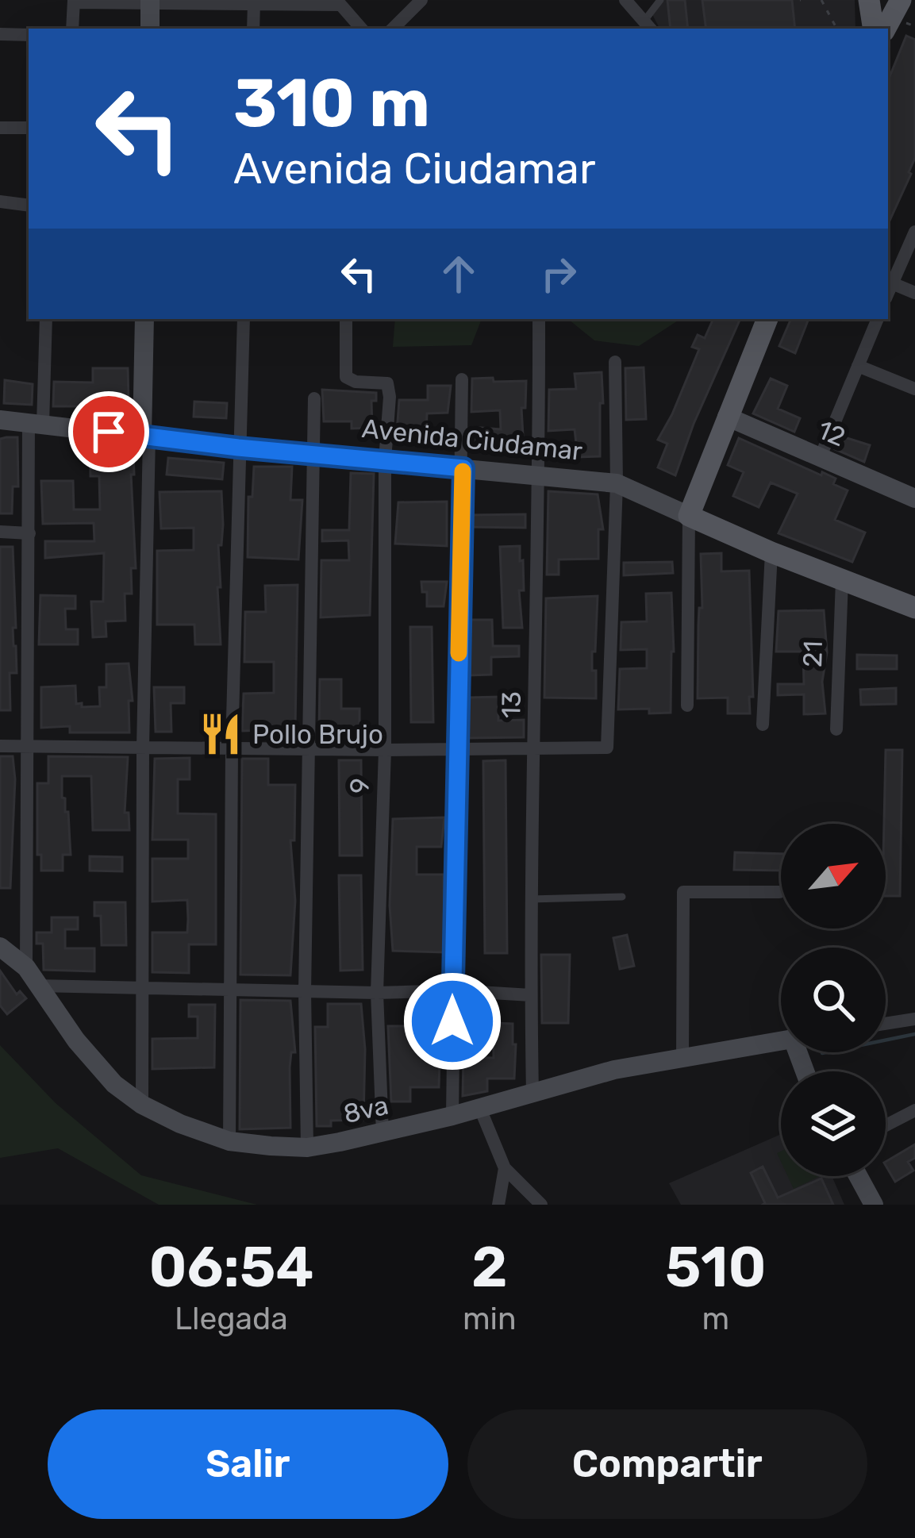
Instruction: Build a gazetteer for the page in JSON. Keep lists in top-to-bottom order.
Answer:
{
  "streets": {
    "main road": ["Avenida Ciudamar"],
    "street": [
      "12",
      "21",
      "13",
      "9",
      "8va"
    ]
  },
  "crossings": [
    ["Avenida Ciudamar", "21"],
    ["Avenida Ciudamar", "13"],
    ["Avenida Ciudamar", "9"],
    ["13", "8va"],
    ["9", "8va"]
  ],
  "places": {
    "restaurant": ["Pollo Brujo"]
  },
  "north": "top right",
  "page": {
    "turn": ["310 m", "Avenida Ciudamar"],
    "eta": [
      "06:54",
      "Llegada",
      "2",
      "min",
      "510",
      "m"
    ],
    "buttons": ["Salir", "Compartir"]
  }
}
